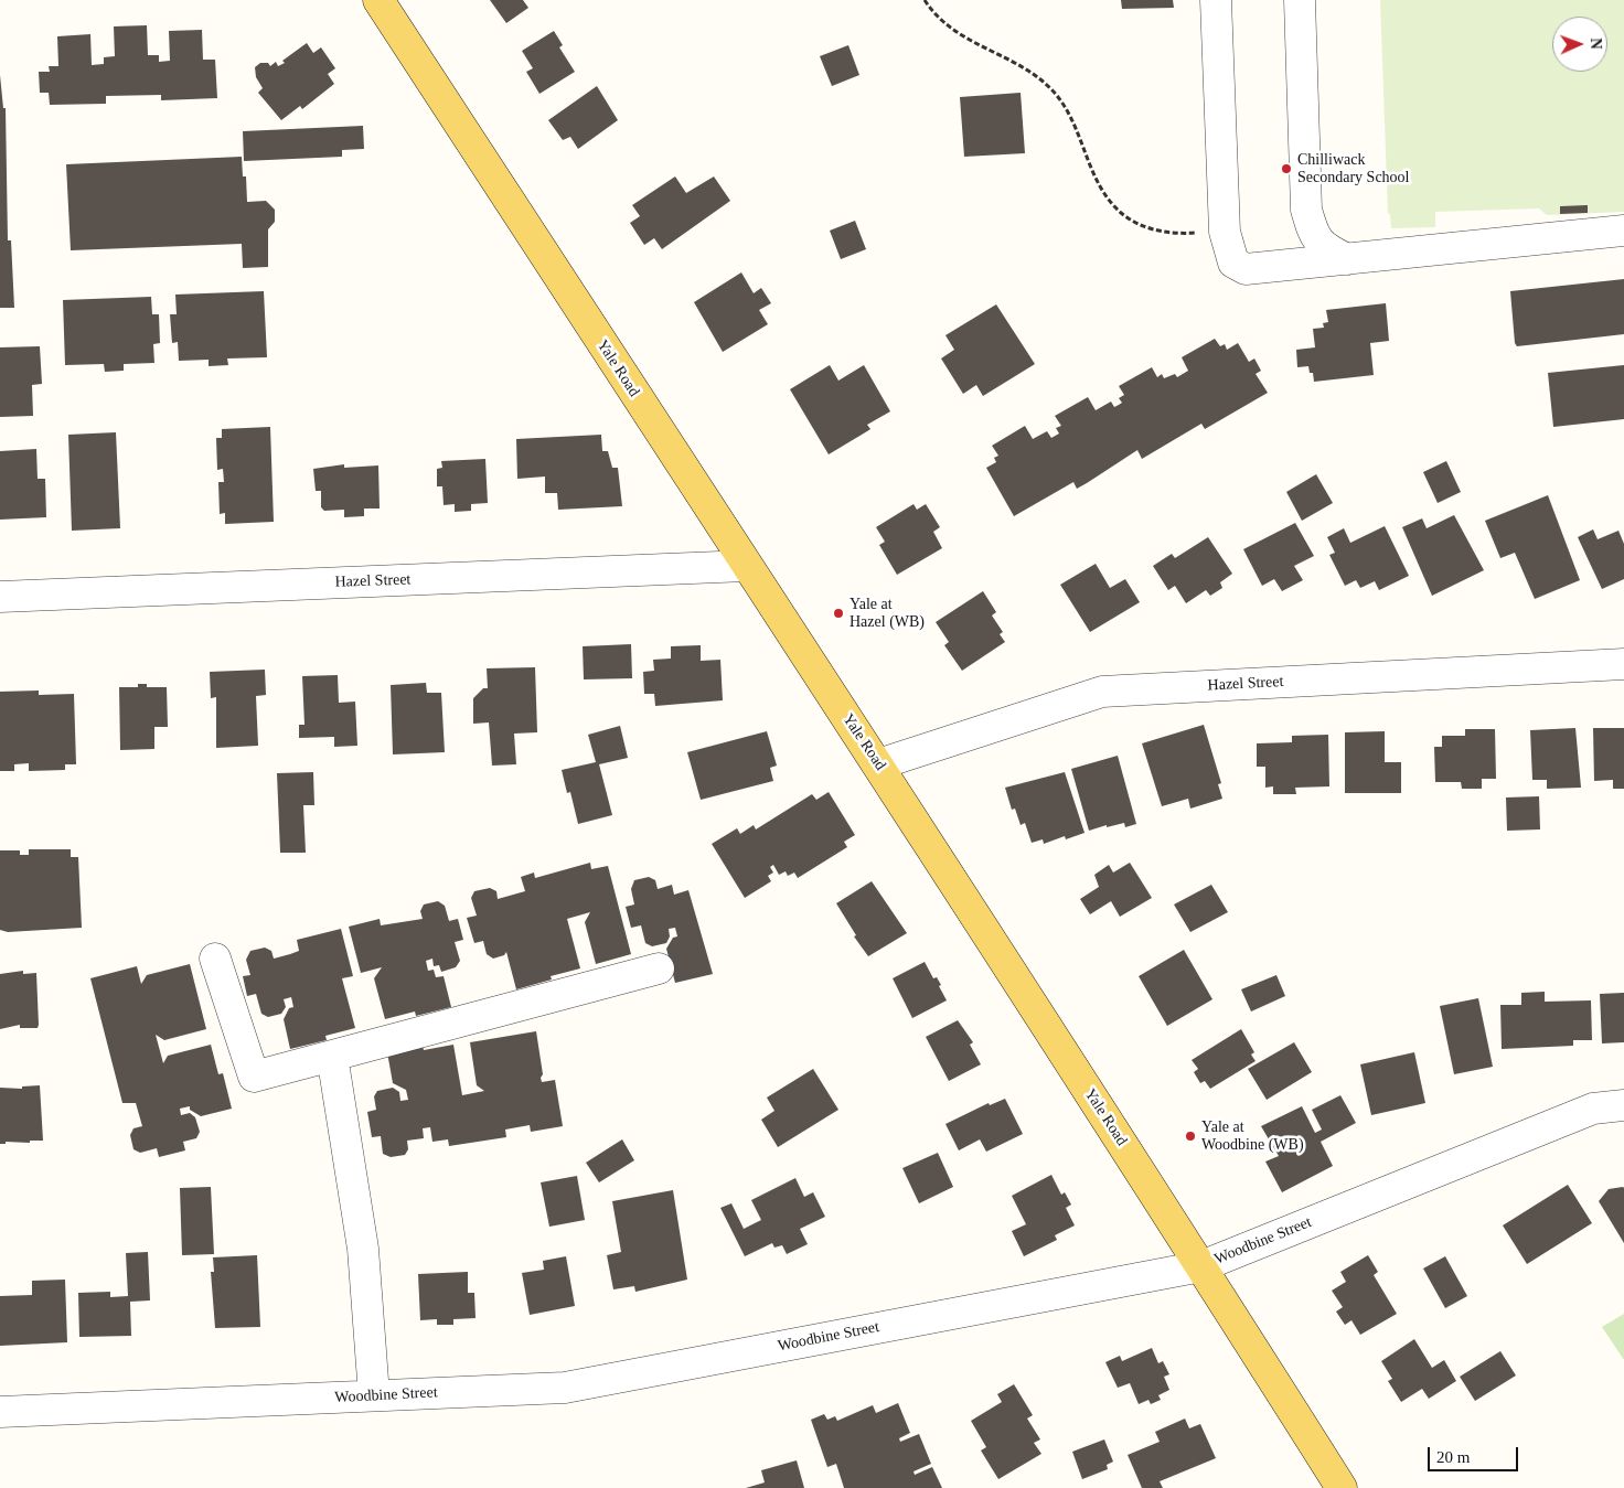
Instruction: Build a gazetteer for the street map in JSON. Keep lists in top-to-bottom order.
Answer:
{
  "streets": {
    "main road": ["Yale Road"],
    "street": ["Hazel Street", "Woodbine Street"]
  },
  "crossings": [
    ["Yale Road", "Hazel Street"],
    ["Yale Road", "Woodbine Street"]
  ],
  "places": ["Chilliwack Secondary School", "Yale at Hazel (WB)", "Yale at Woodbine (WB)"],
  "scale_bar": "20 m",
  "north": "right"
}
